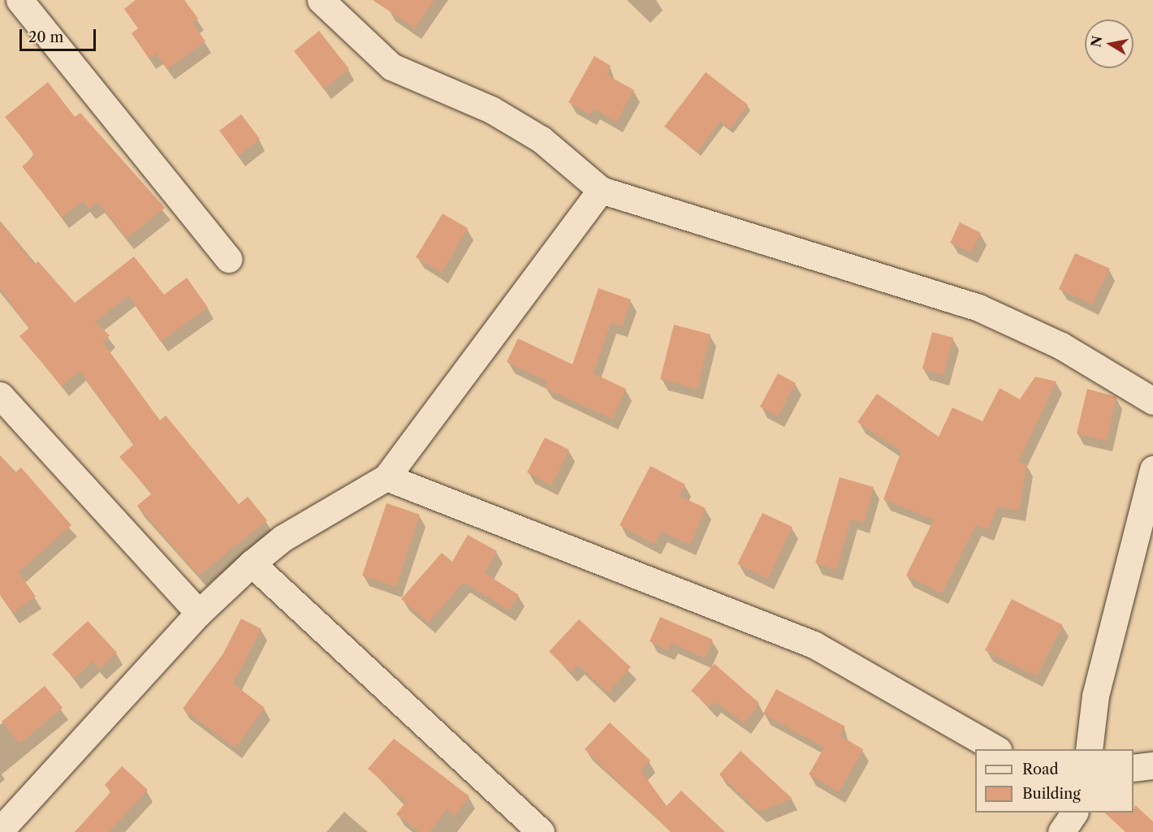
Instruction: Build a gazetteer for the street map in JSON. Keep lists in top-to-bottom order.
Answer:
{
  "legend": ["Road", "Building"],
  "scale_bar": "20 m",
  "north": "left"
}
